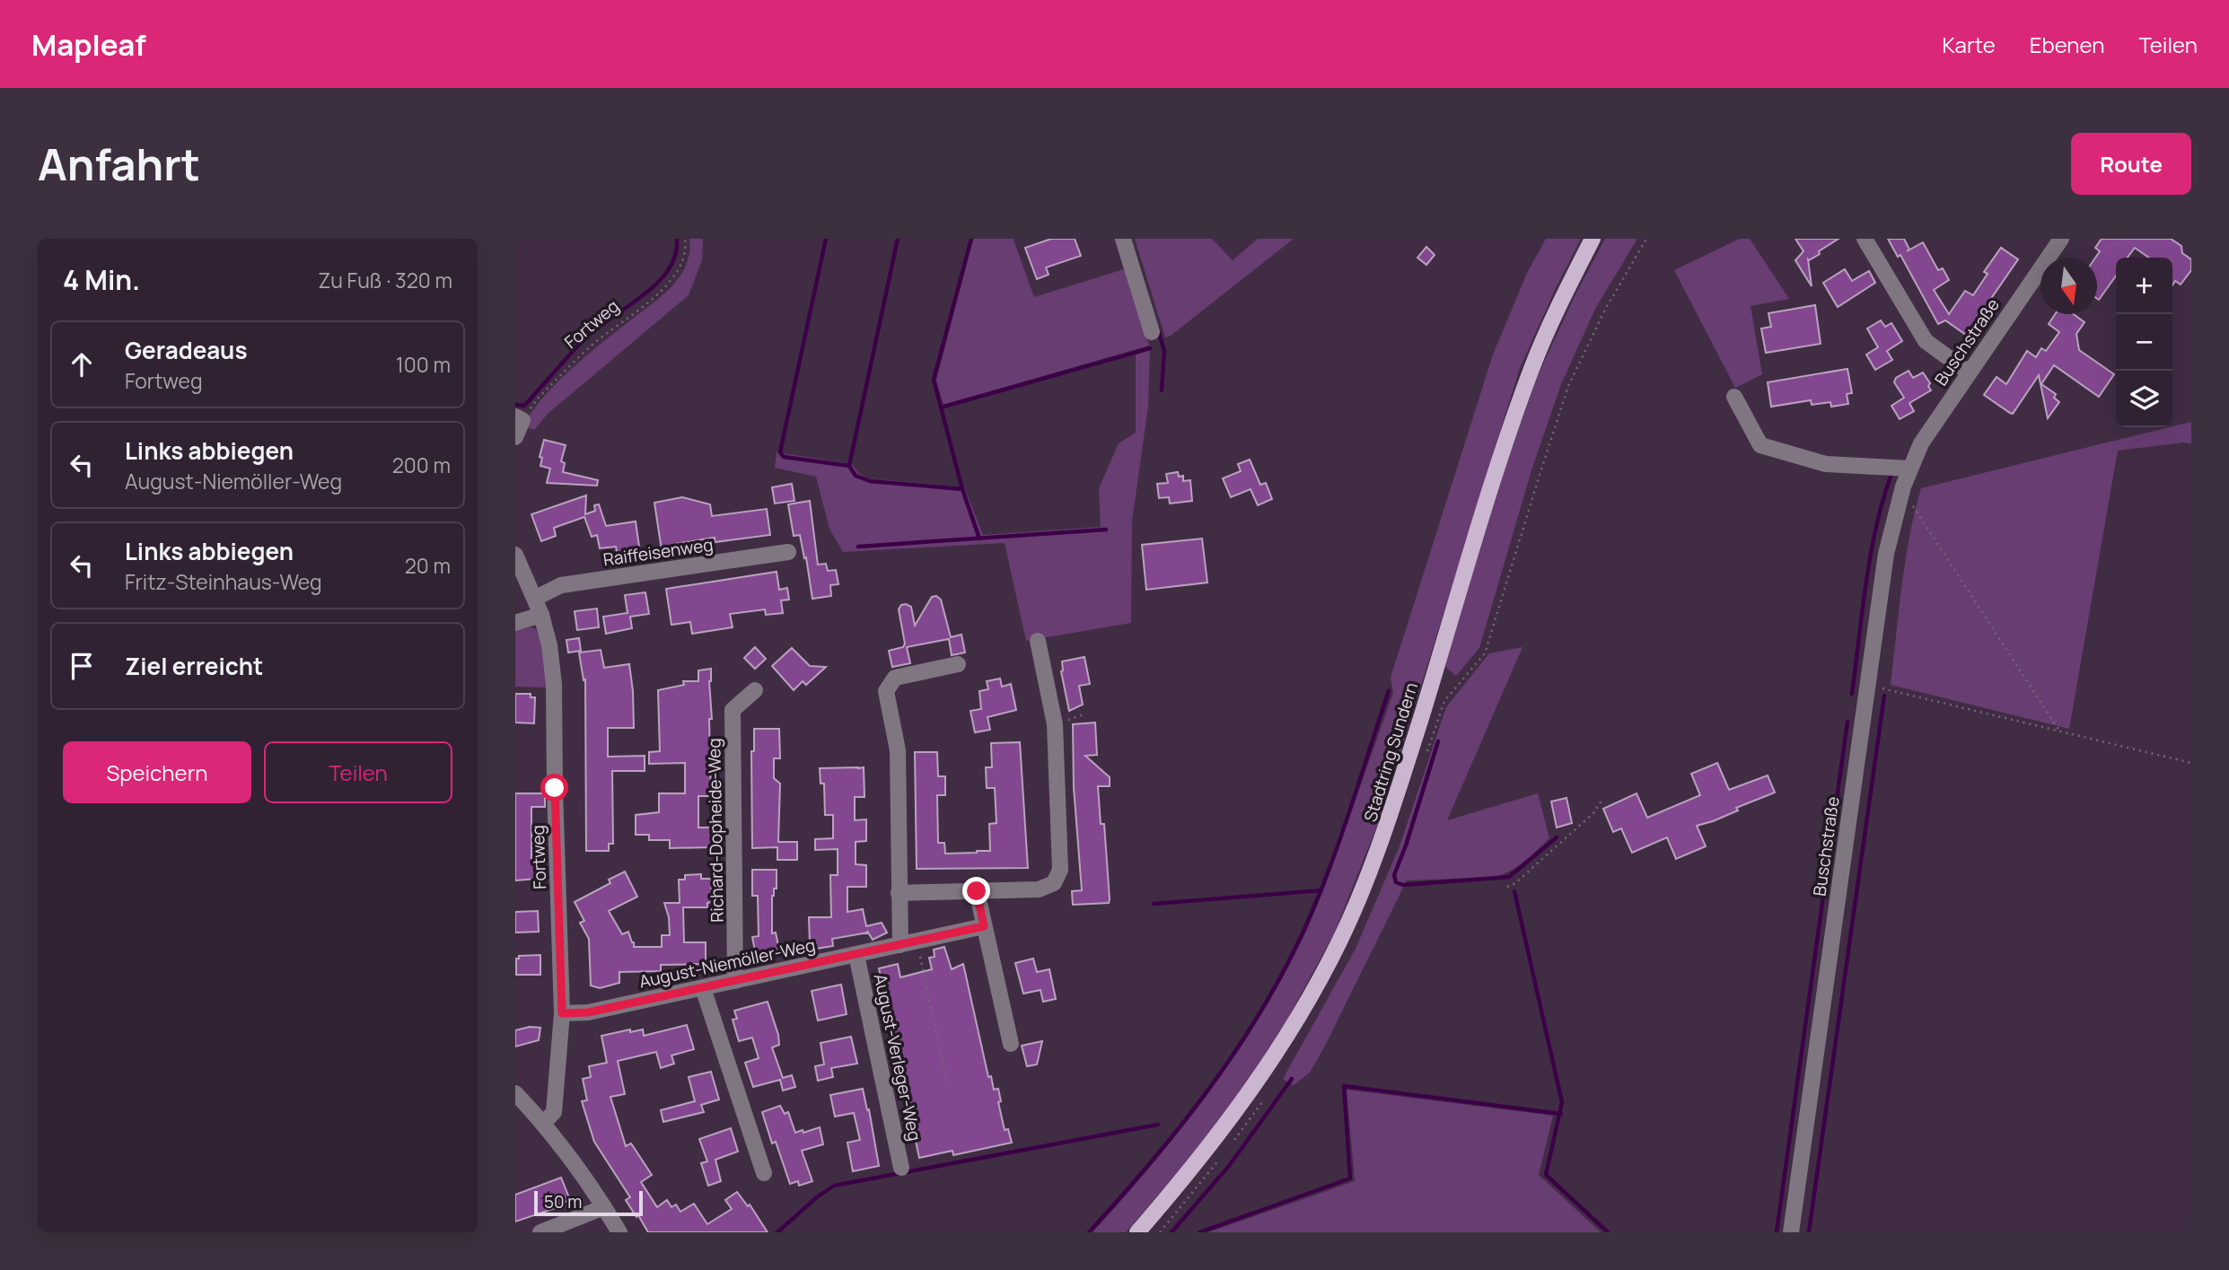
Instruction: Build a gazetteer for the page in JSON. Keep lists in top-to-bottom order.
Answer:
{
  "streets": {
    "main road": ["Stadtring Sundern"],
    "street": [
      "Fortweg",
      "Buschstraße",
      "Raiffeisenweg",
      "Richard-Dopheide-Weg",
      "August-Niemöller-Weg",
      "August-Verleger-Weg"
    ]
  },
  "crossings": [
    ["Fortweg", "Raiffeisenweg"],
    ["Fortweg", "August-Niemöller-Weg"],
    ["Richard-Dopheide-Weg", "August-Niemöller-Weg"],
    ["August-Niemöller-Weg", "August-Verleger-Weg"]
  ],
  "scale_bar": "50 m",
  "north": "bottom",
  "page": {
    "header": "Mapleaf",
    "nav": ["Karte", "Ebenen", "Teilen"],
    "buttons": [
      "Route",
      ["Speichern", "Teilen"]
    ],
    "title": "Anfahrt",
    "heading": ["4 Min.", "Zu Fuß · 320 m"],
    "map_buttons": ["+", "−"],
    "list": [
      ["Geradeaus", "Fortweg", "100 m"],
      ["Links abbiegen", "August-Niemöller-Weg", "200 m"],
      ["Links abbiegen", "Fritz-Steinhaus-Weg", "20 m"],
      "Ziel erreicht"
    ],
    "scale": "50 m"
  }
}
